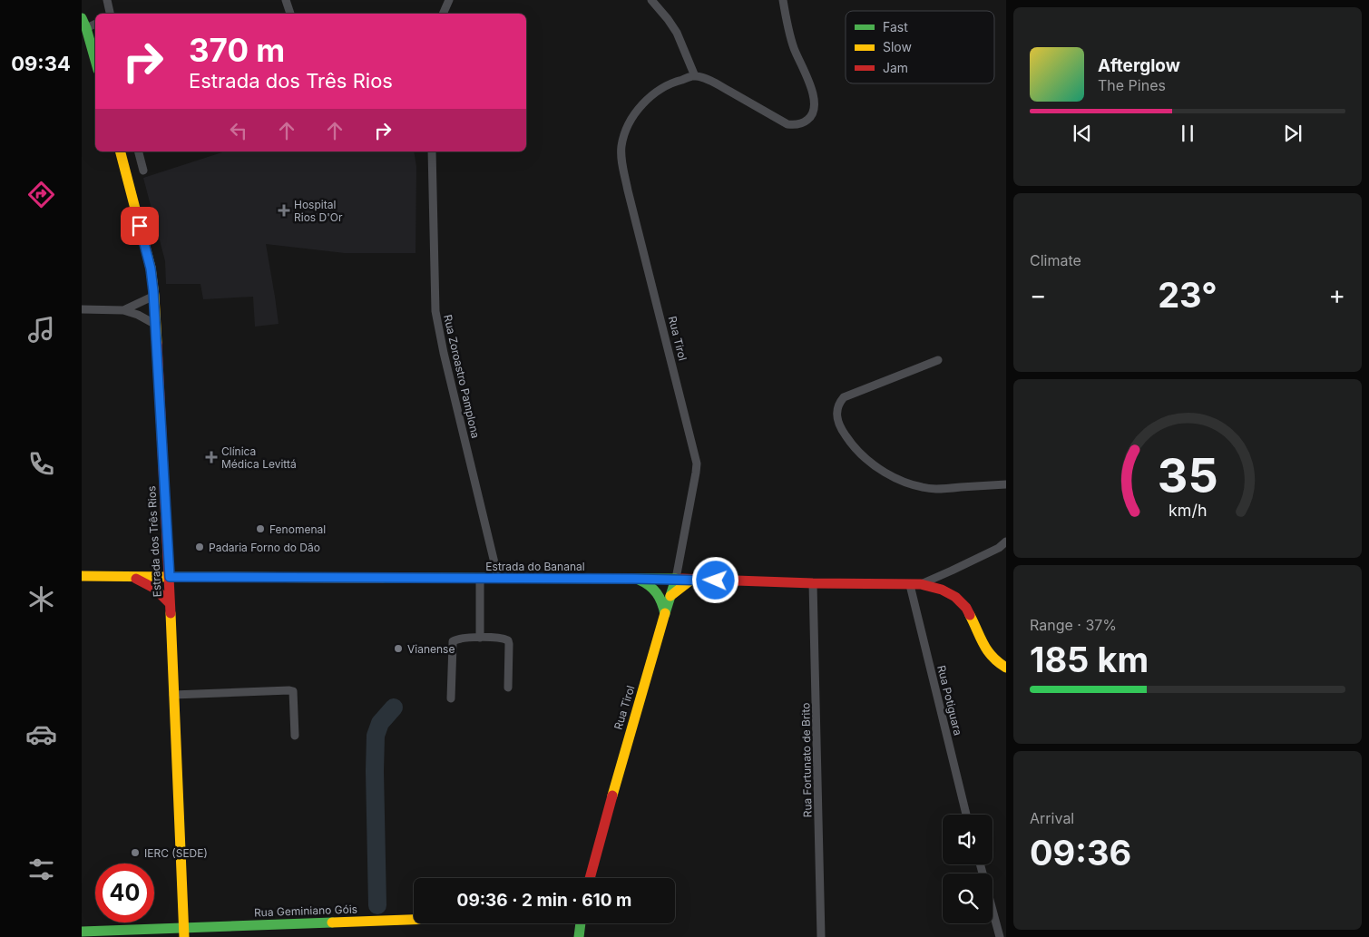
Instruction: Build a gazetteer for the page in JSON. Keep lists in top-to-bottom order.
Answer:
{
  "streets": {
    "main road": [
      "Rua Tirol",
      "Estrada dos Três Rios",
      "Estrada do Bananal",
      "Rua Geminiano Góis"
    ],
    "street": ["Rua Zoroastro Pamplona", "Rua Potiguara", "Rua Fortunato de Brito"]
  },
  "crossings": [
    ["Rua Tirol", "Estrada do Bananal"],
    ["Rua Zoroastro Pamplona", "Estrada do Bananal"],
    ["Estrada dos Três Rios", "Estrada do Bananal"],
    ["Estrada dos Três Rios", "Rua Geminiano Góis"],
    ["Estrada do Bananal", "Rua Potiguara"],
    ["Estrada do Bananal", "Rua Fortunato de Brito"]
  ],
  "places": {
    "health": ["Hospital Rios D'Or", "Clínica Médica Levittá"],
    "other": [
      "Fenomenal",
      "Padaria Forno do Dão",
      "Vianense",
      "IERC (SEDE)"
    ]
  },
  "legend": ["Fast", "Slow", "Jam"],
  "page": {
    "tabs": "09:34",
    "turn": ["370 m", "Estrada dos Três Rios"],
    "song": ["Afterglow", "The Pines"],
    "tile": [
      "Climate",
      ["Range · 37%", "185 km"],
      ["Arrival", "09:36"]
    ],
    "heat": ["−", "23°", "+"],
    "limit": "40",
    "trip": "09:36 · 2 min · 610 m",
    "gauge": ["35", "km/h"]
  }
}
